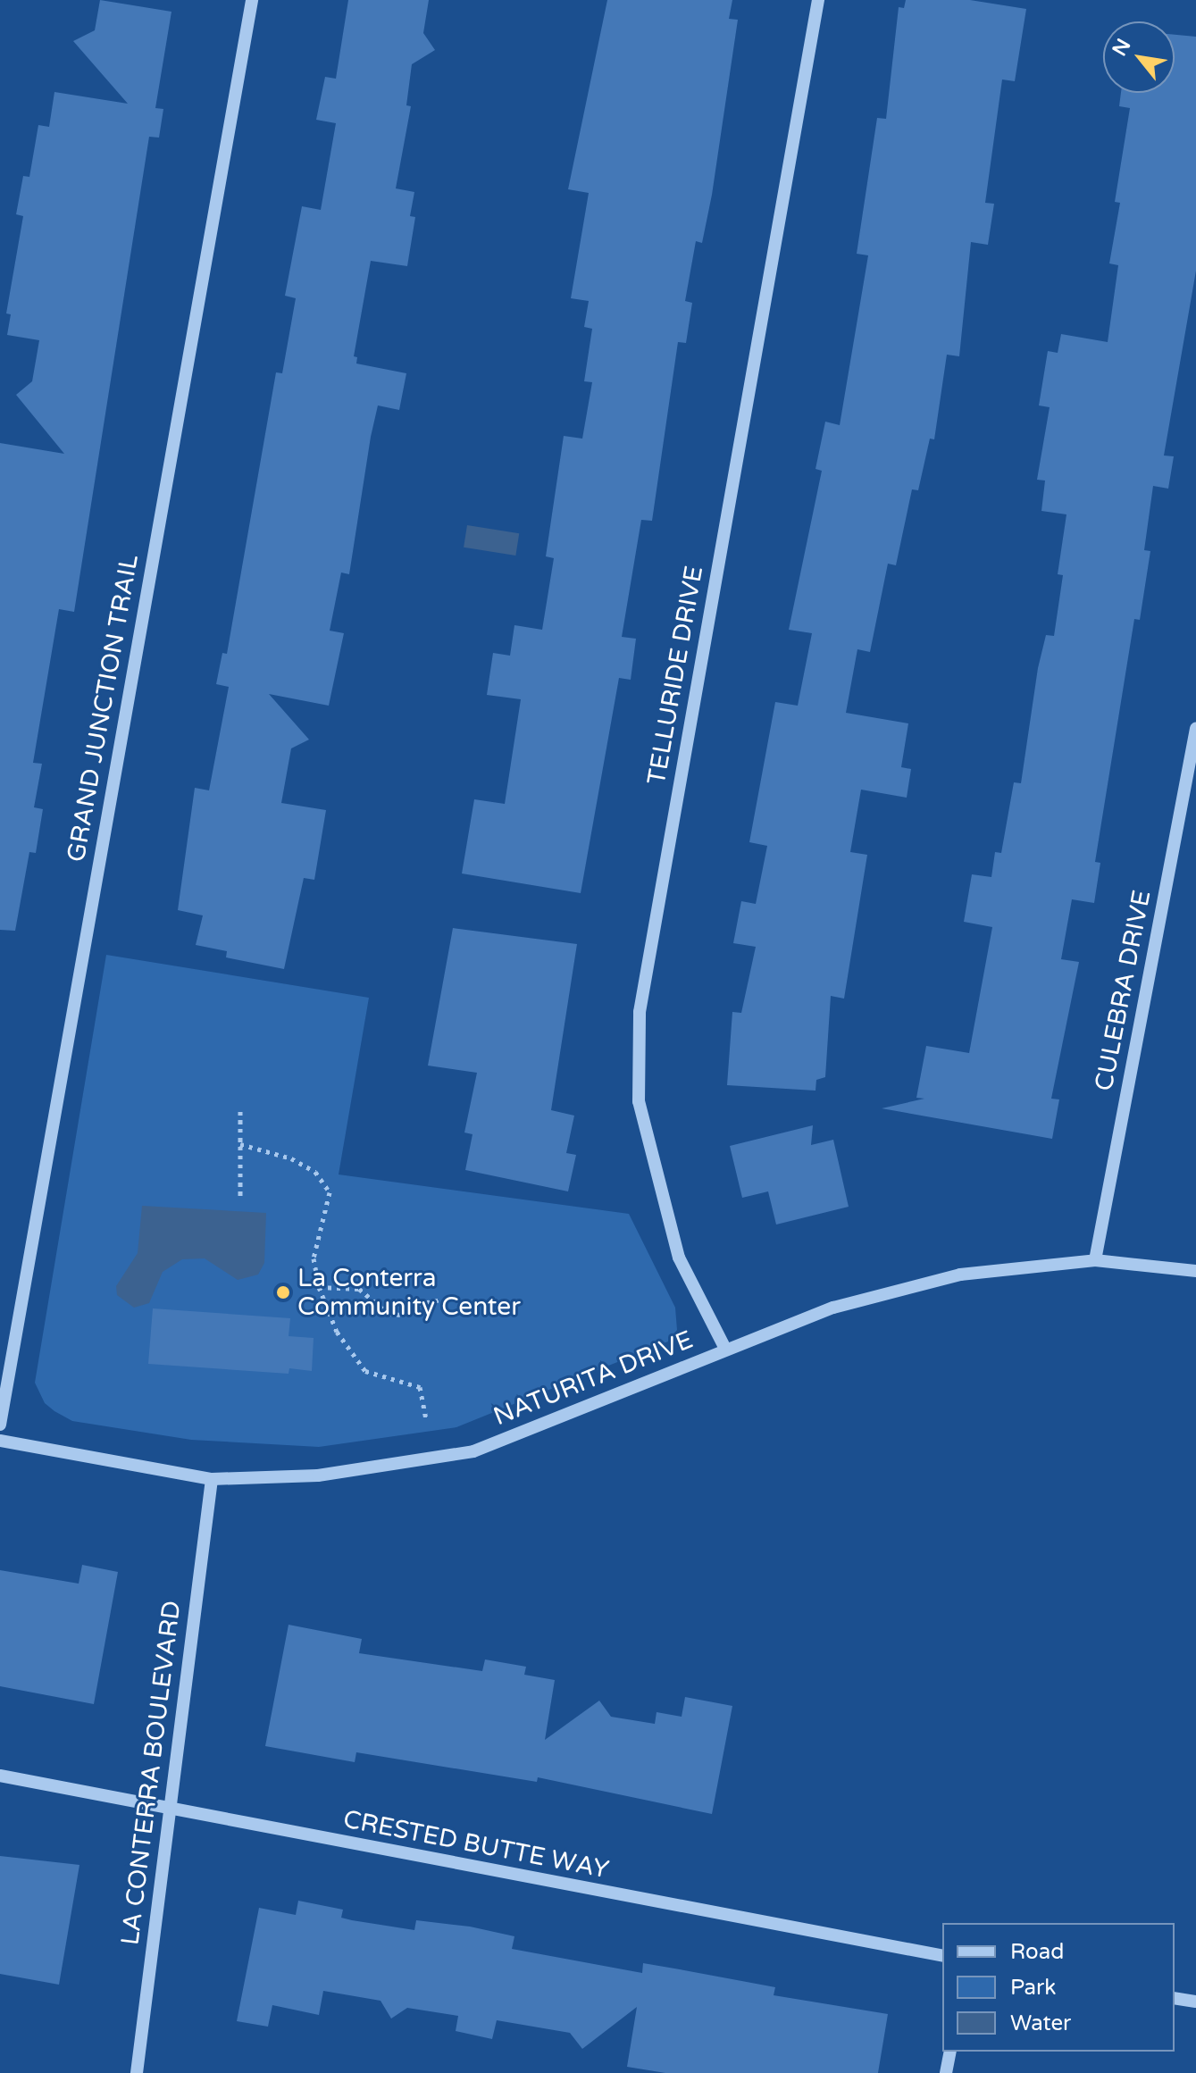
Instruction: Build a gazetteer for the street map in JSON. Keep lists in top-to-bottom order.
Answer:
{
  "streets": {
    "street": [
      "TELLURIDE DRIVE",
      "GRAND JUNCTION TRAIL",
      "CULEBRA DRIVE",
      "NATURITA DRIVE",
      "LA CONTERRA BOULEVARD",
      "CRESTED BUTTE WAY"
    ]
  },
  "crossings": [
    ["TELLURIDE DRIVE", "NATURITA DRIVE"],
    ["CULEBRA DRIVE", "NATURITA DRIVE"],
    ["NATURITA DRIVE", "LA CONTERRA BOULEVARD"],
    ["LA CONTERRA BOULEVARD", "CRESTED BUTTE WAY"]
  ],
  "places": ["La Conterra Community Center"],
  "legend": ["Road", "Park", "Water"],
  "north": "top left"
}
